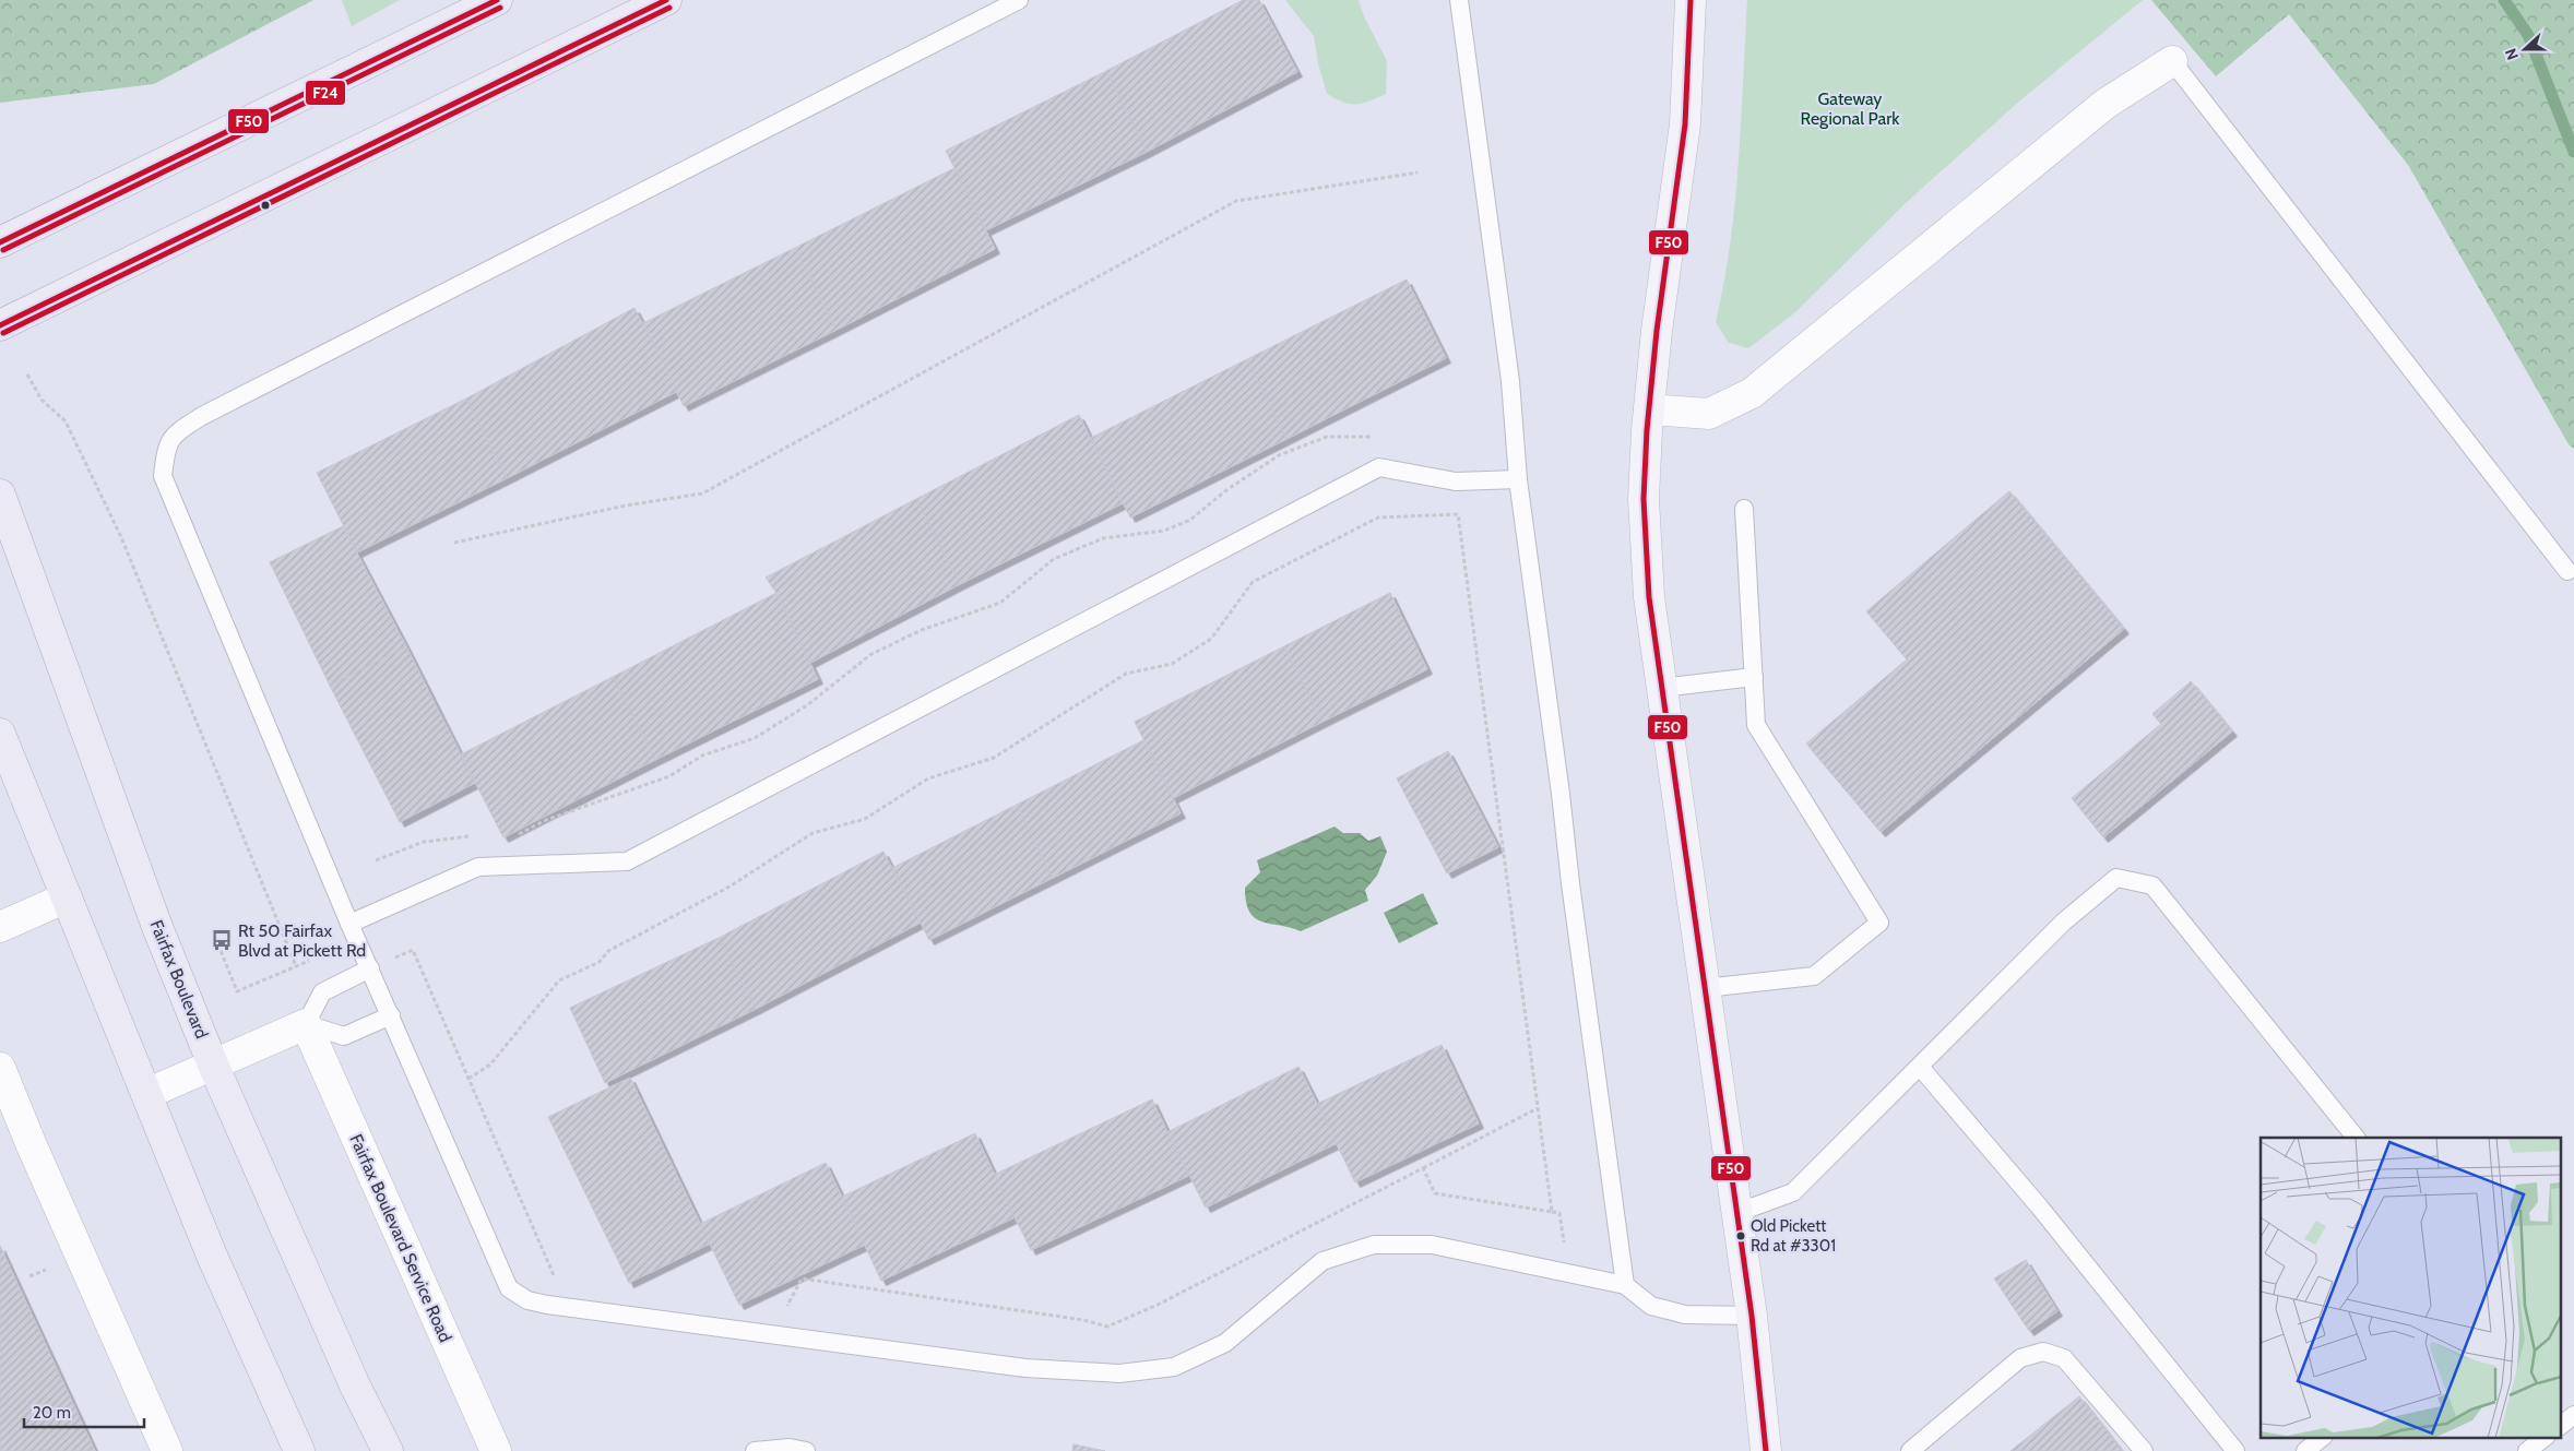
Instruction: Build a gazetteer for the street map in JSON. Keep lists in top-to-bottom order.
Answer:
{
  "streets": {
    "main road": ["Fairfax Boulevard"],
    "street": ["Fairfax Boulevard Service Road"]
  },
  "parks": ["Gateway Regional Park"],
  "places": {
    "bus stop": ["Rt 50 Fairfax Blvd at Pickett Rd"],
    "other": ["Old Pickett Rd at #3301"]
  },
  "lines": ["transit line F50", "transit line F24"],
  "scale_bar": "20 m",
  "north": "left"
}
